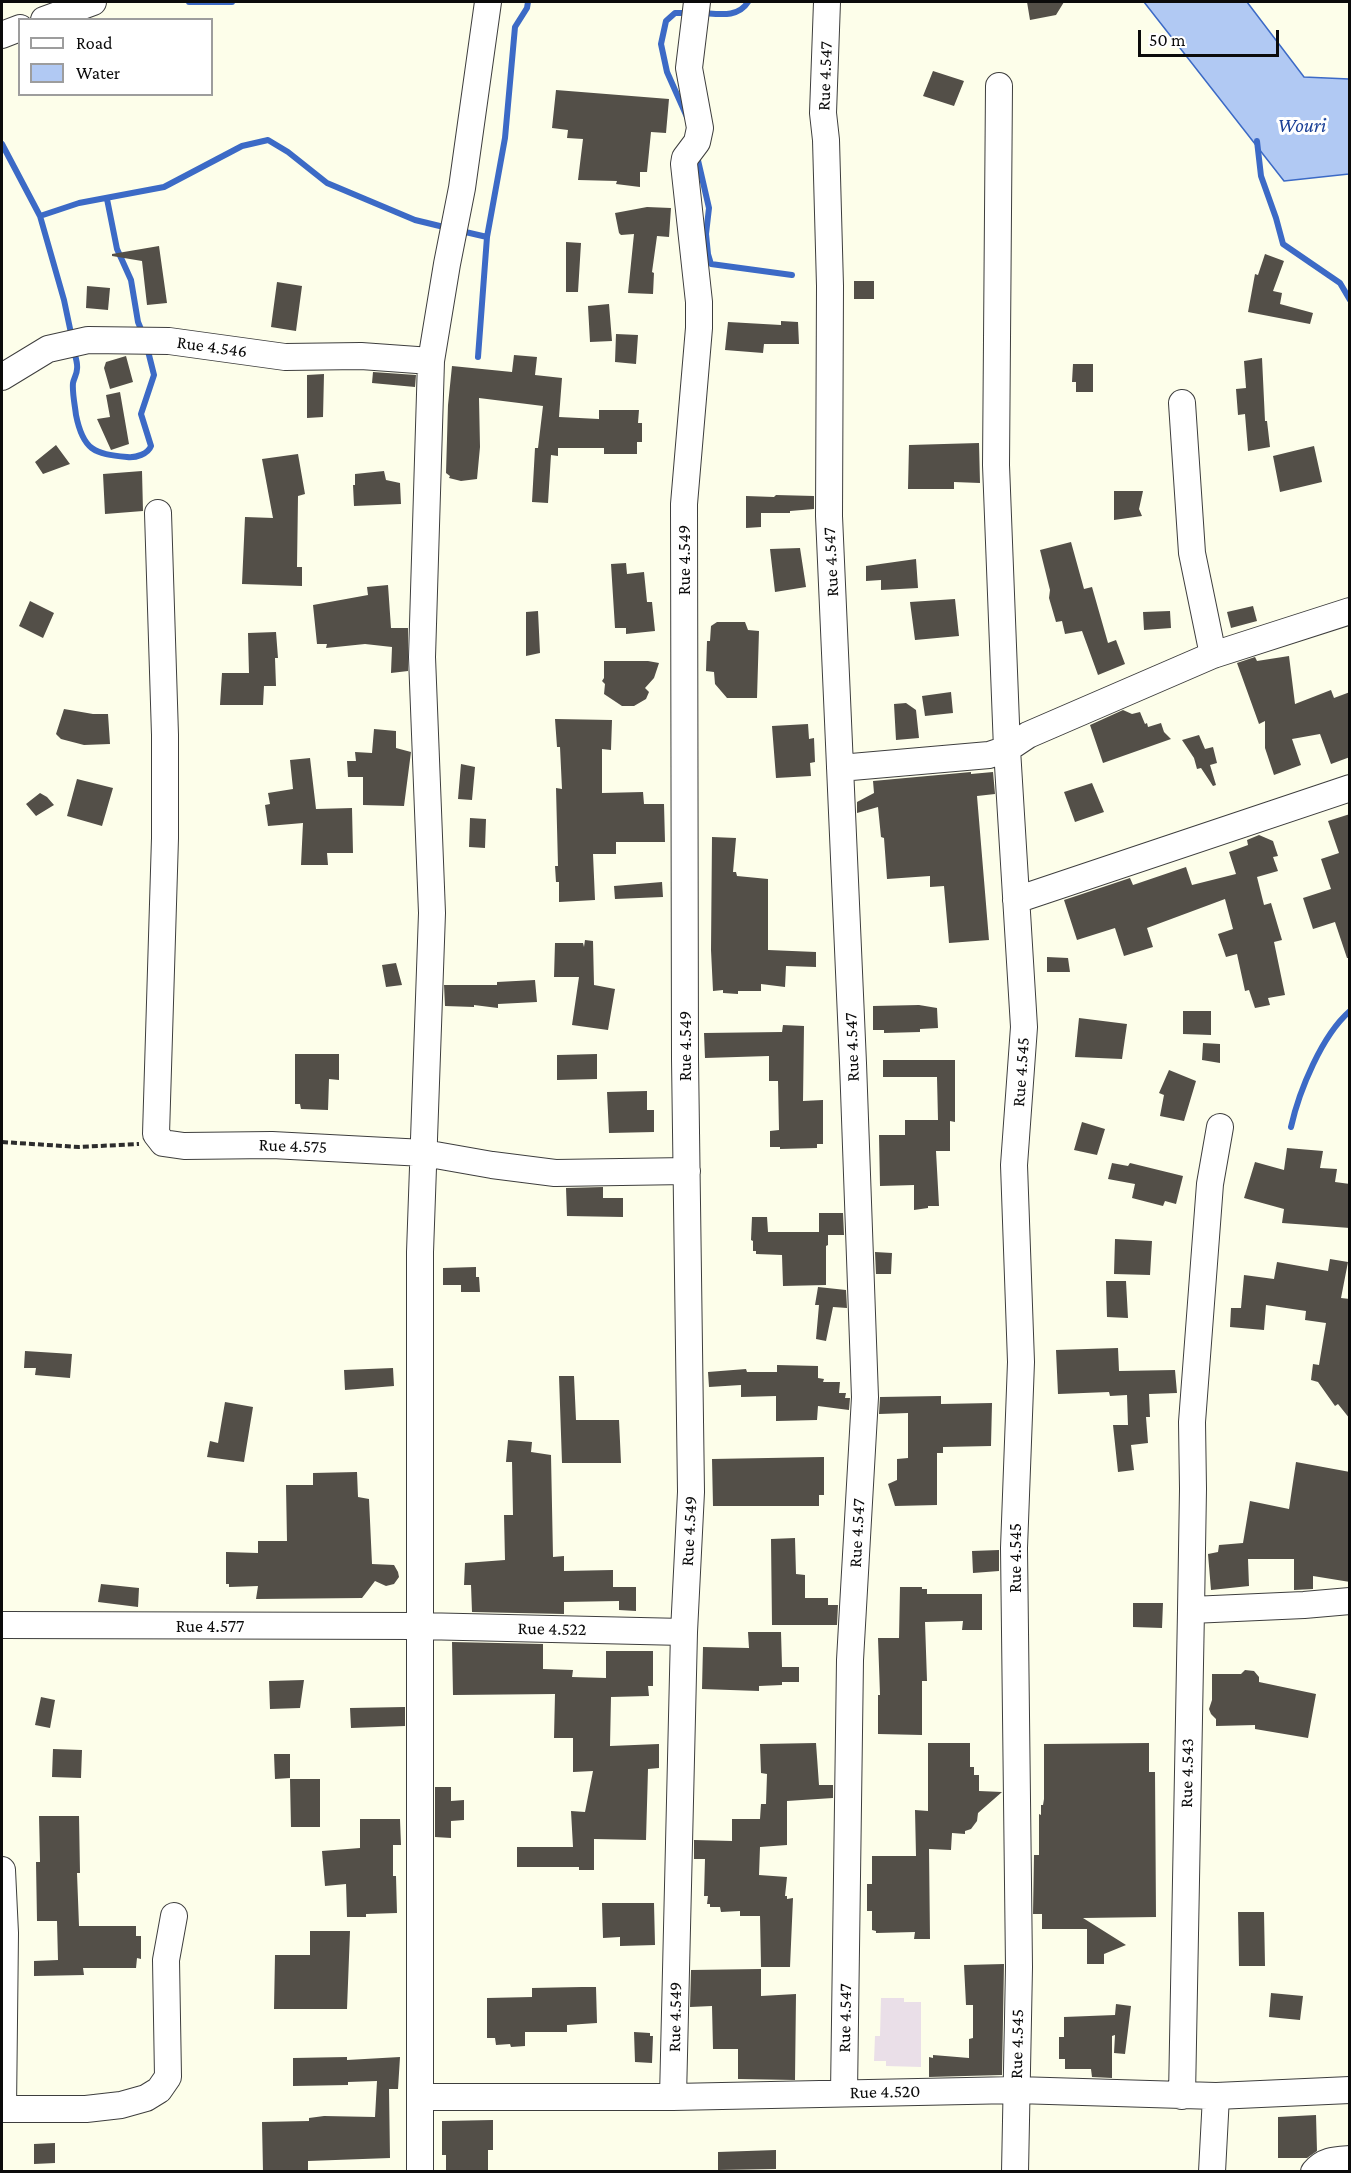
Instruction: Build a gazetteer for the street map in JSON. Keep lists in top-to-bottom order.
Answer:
{
  "streets": {
    "street": [
      "Rue 4.547",
      "Rue 4.546",
      "Rue 4.549",
      "Rue 4.545",
      "Rue 4.575",
      "Rue 4.577",
      "Rue 4.522",
      "Rue 4.543",
      "Rue 4.520"
    ]
  },
  "crossings": [
    ["Rue 4.547", "Rue 4.520"],
    ["Rue 4.549", "Rue 4.575"],
    ["Rue 4.549", "Rue 4.522"],
    ["Rue 4.549", "Rue 4.520"],
    ["Rue 4.545", "Rue 4.520"],
    ["Rue 4.577", "Rue 4.522"],
    ["Rue 4.543", "Rue 4.520"]
  ],
  "water": ["Wouri"],
  "legend": ["Road", "Water"],
  "scale_bar": "50 m"
}
